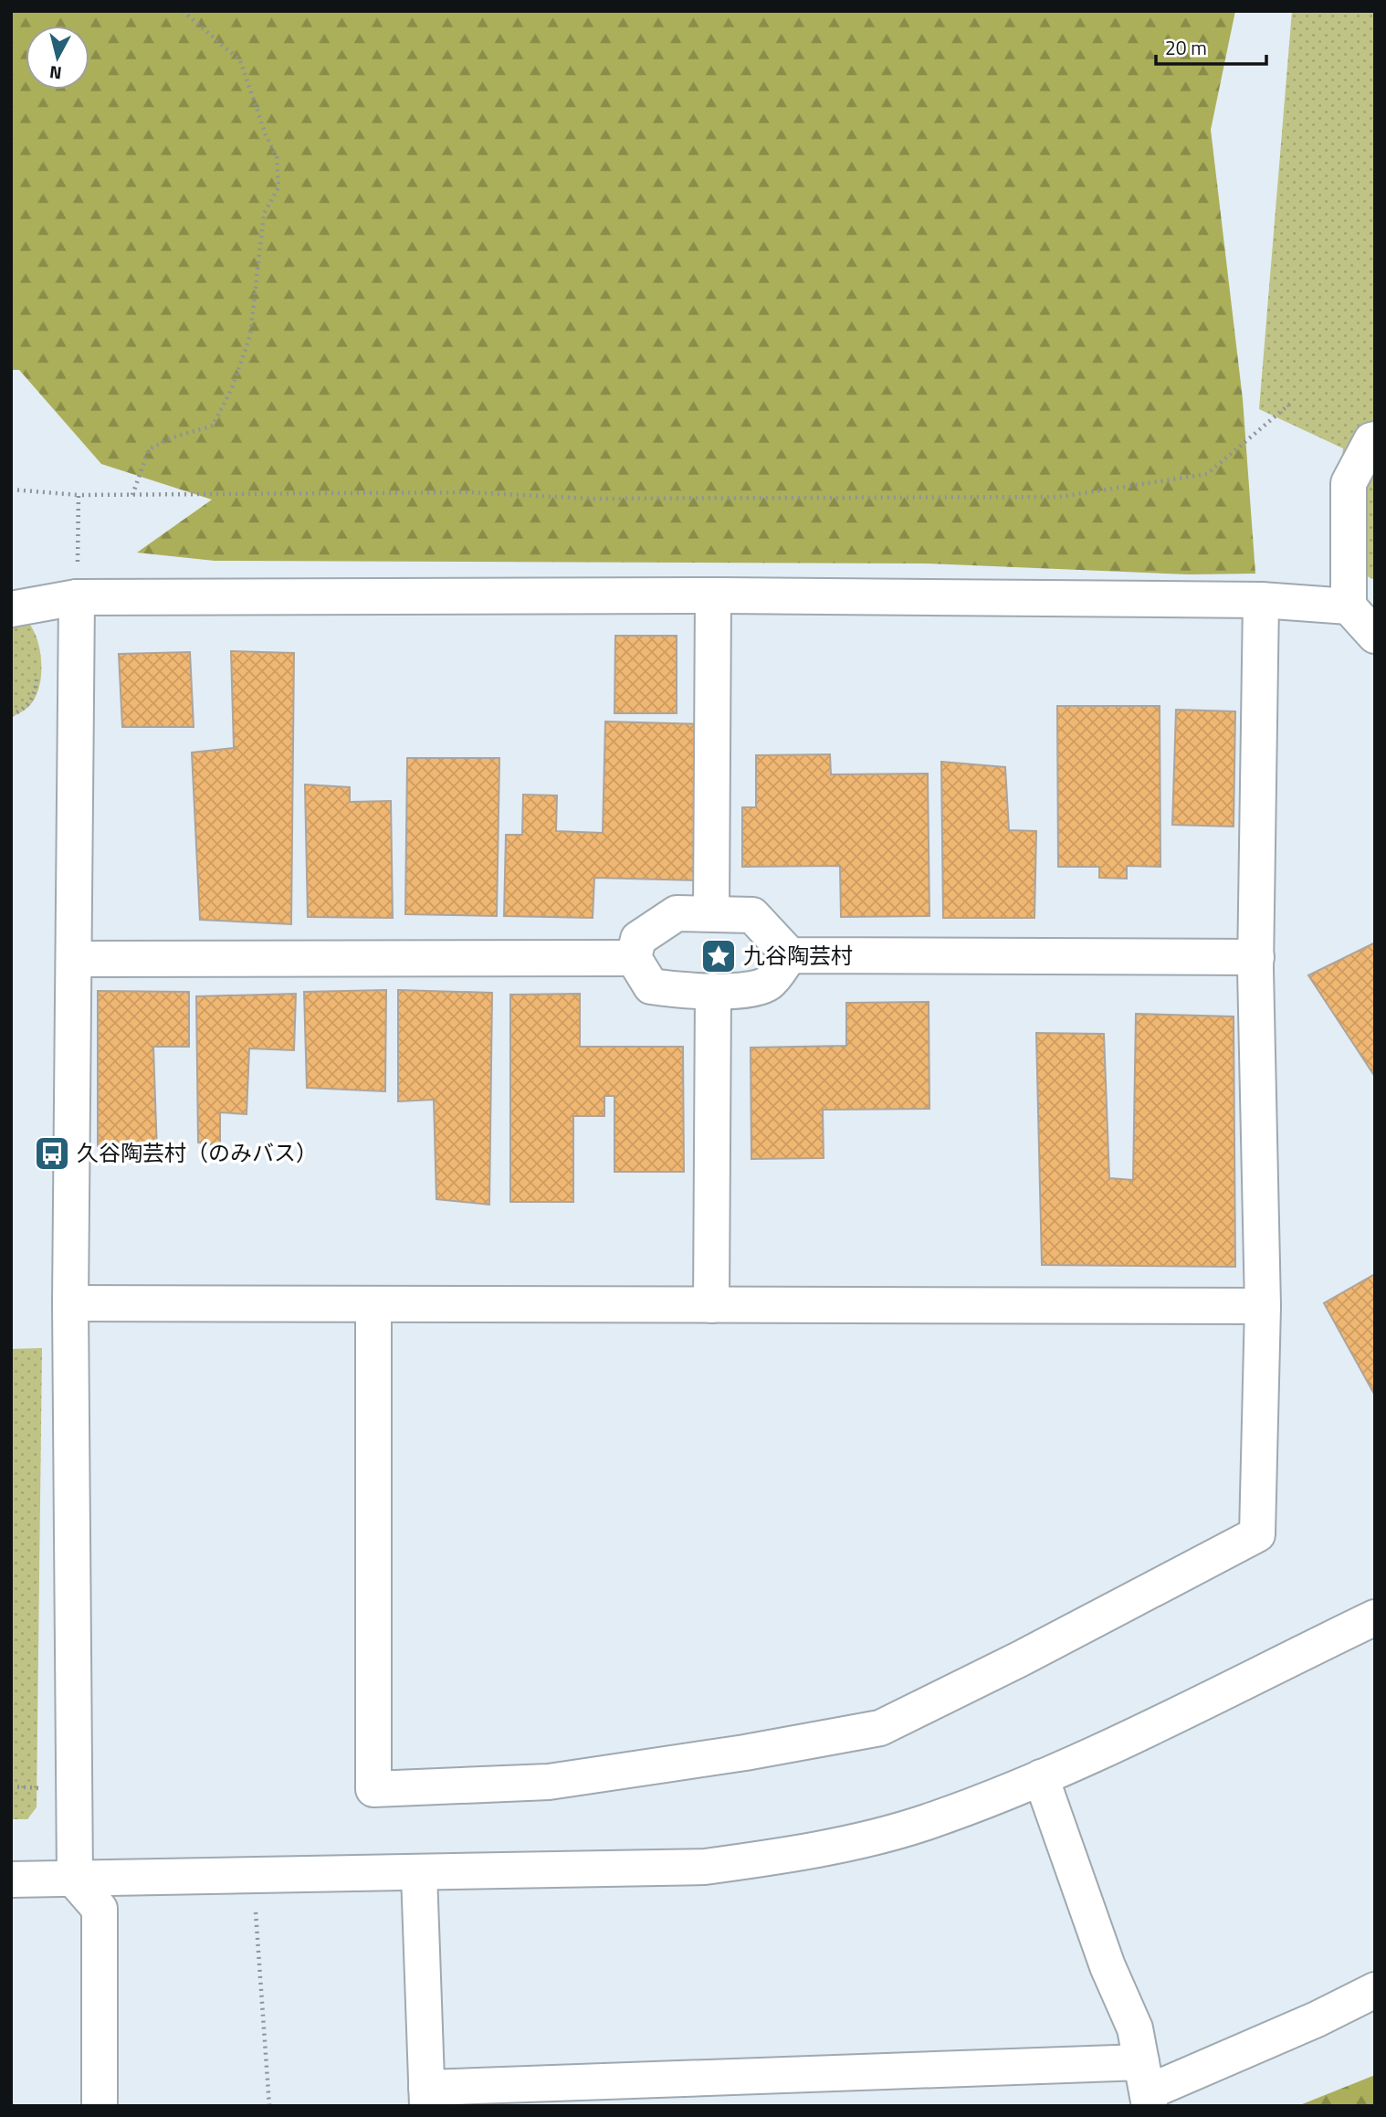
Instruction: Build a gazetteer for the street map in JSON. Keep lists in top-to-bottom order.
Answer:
{
  "places": {
    "place": ["九谷陶芸村"],
    "bus stop": ["久谷陶芸村（のみバス）"]
  },
  "scale_bar": "20 m",
  "north": "bottom"
}
